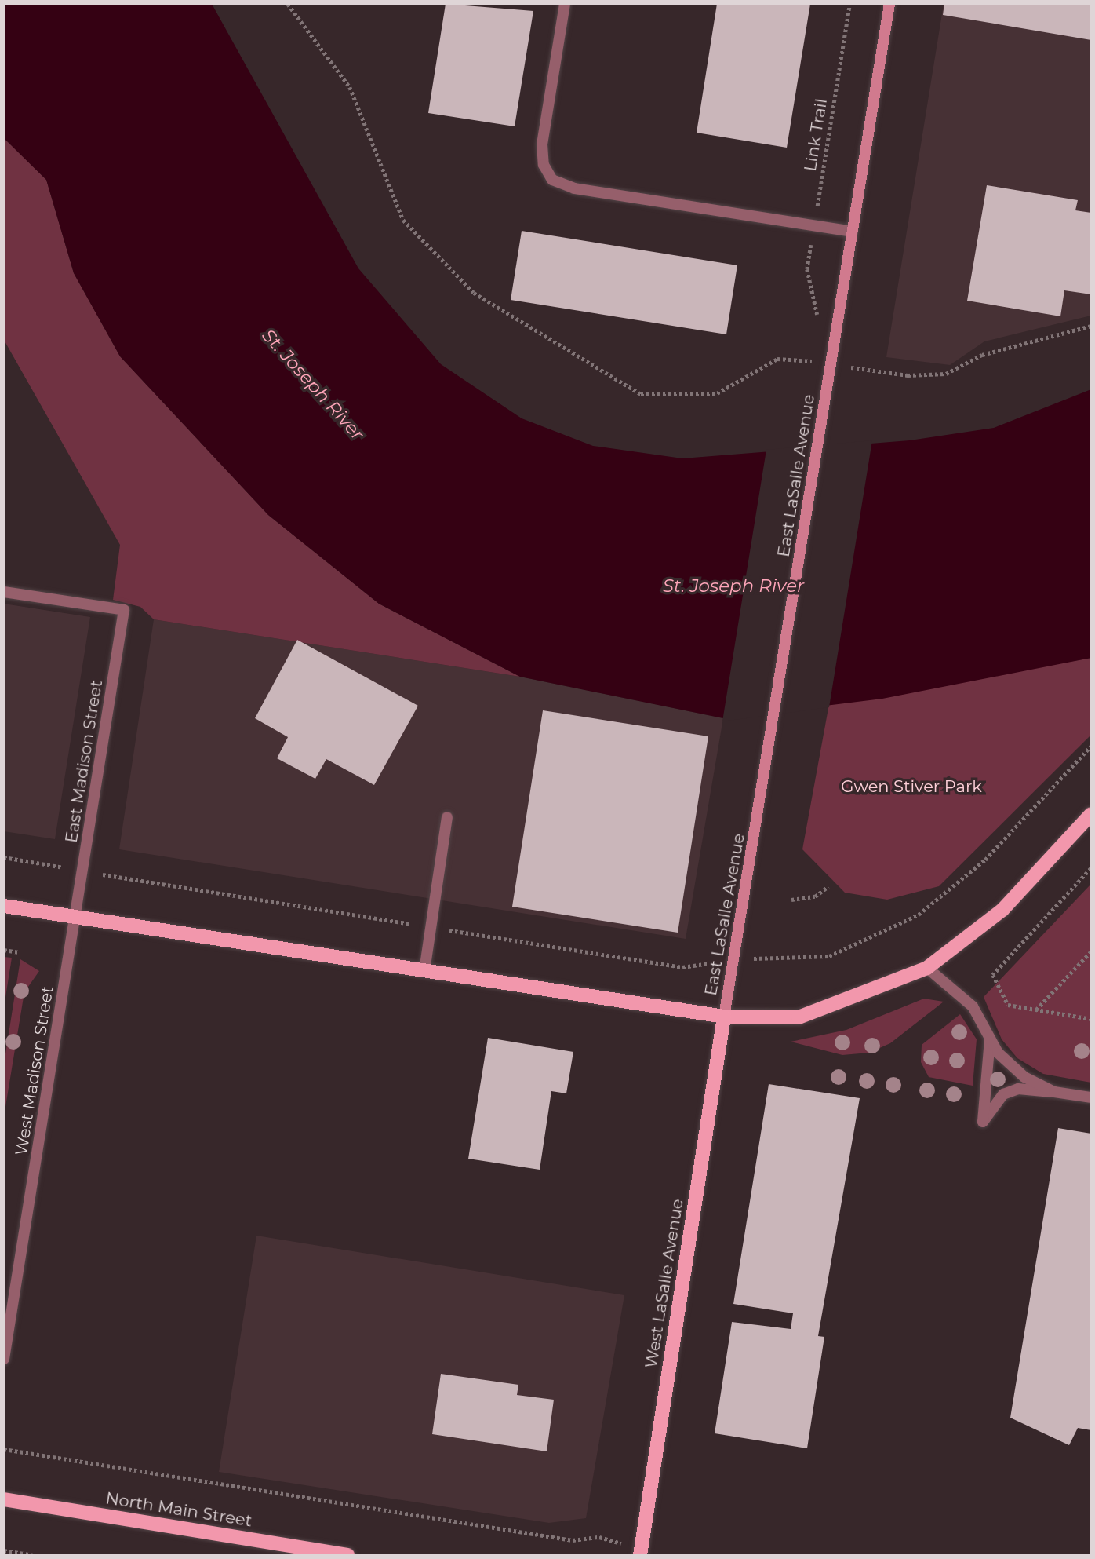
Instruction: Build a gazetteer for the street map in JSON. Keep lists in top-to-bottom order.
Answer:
{
  "streets": {
    "main road": ["West LaSalle Avenue", "North Main Street"],
    "street": ["East LaSalle Avenue", "East Madison Street", "West Madison Street"],
    "path": ["Link Trail"]
  },
  "crossings": [
    ["East LaSalle Avenue", "West LaSalle Avenue"],
    ["East Madison Street", "West Madison Street"]
  ],
  "water": ["St. Joseph River"],
  "parks": ["Gwen Stiver Park"]
}
